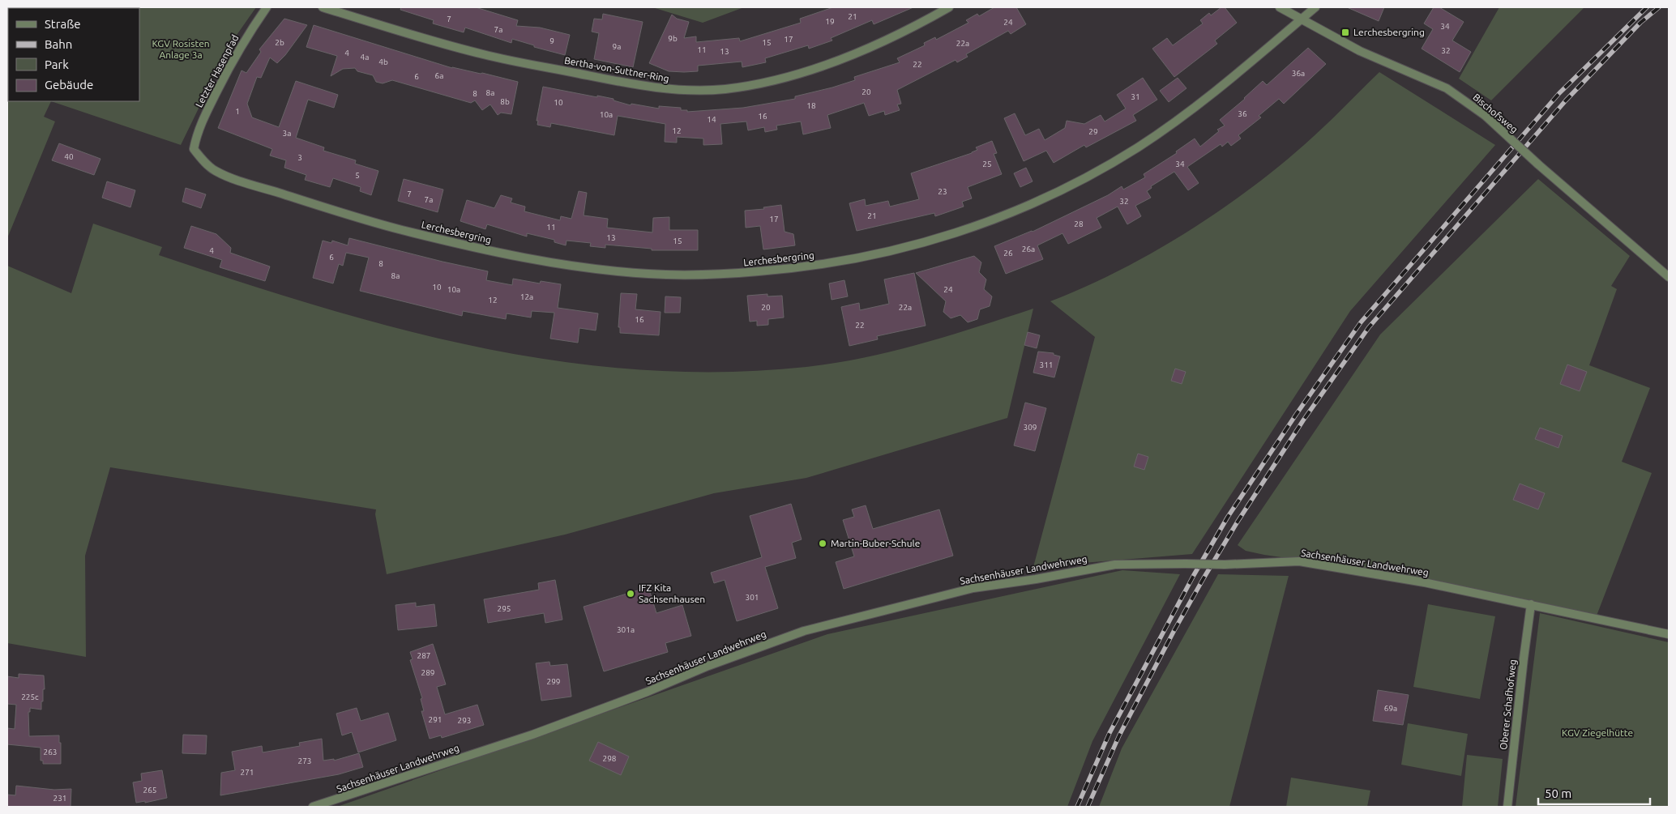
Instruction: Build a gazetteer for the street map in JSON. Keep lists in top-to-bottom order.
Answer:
{
  "streets": {
    "street": [
      "Bertha-von-Suttner-Ring",
      "Letzter Hasenpfad",
      "Bischofsweg",
      "Lerchesbergring",
      "Sachsenhäuser Landwehrweg",
      "Oberer Schafhofweg"
    ]
  },
  "crossings": [
    ["Letzter Hasenpfad", "Lerchesbergring"],
    ["Bischofsweg", "Lerchesbergring"],
    ["Sachsenhäuser Landwehrweg", "Oberer Schafhofweg"]
  ],
  "parks": ["KGV Rosisten Anlage 3a", "KGV Ziegelhütte"],
  "places": {
    "transit": ["Lerchesbergring"],
    "other": ["Martin-Buber-Schule", "IFZ Kita Sachsenhausen"]
  },
  "house_numbers": [
    "21",
    "7",
    "19",
    "24",
    "34",
    "7a",
    "9b",
    "17",
    "9",
    "2b",
    "15",
    "22a",
    "9a",
    "11",
    "32",
    "13",
    "4",
    "4a",
    "4b",
    "22",
    "36a",
    "6a",
    "6",
    "20",
    "8a",
    "8",
    "31",
    "8b",
    "10",
    "18",
    "1",
    "36",
    "10a",
    "16",
    "14",
    "12",
    "29",
    "3a",
    "40",
    "3",
    "25",
    "34",
    "5",
    "23",
    "7",
    "7a",
    "32",
    "21",
    "17",
    "28",
    "11",
    "13",
    "15",
    "26a",
    "4",
    "26",
    "6",
    "8",
    "8a",
    "10",
    "10a",
    "24",
    "12a",
    "12",
    "20",
    "22a",
    "16",
    "22",
    "311",
    "309",
    "301",
    "295",
    "301a",
    "287",
    "289",
    "299",
    "225c",
    "69a",
    "291",
    "293",
    "263",
    "298",
    "273",
    "271",
    "265",
    "231"
  ],
  "legend": [
    "Straße",
    "Bahn",
    "Park",
    "Gebäude"
  ],
  "scale_bar": "50 m"
}
